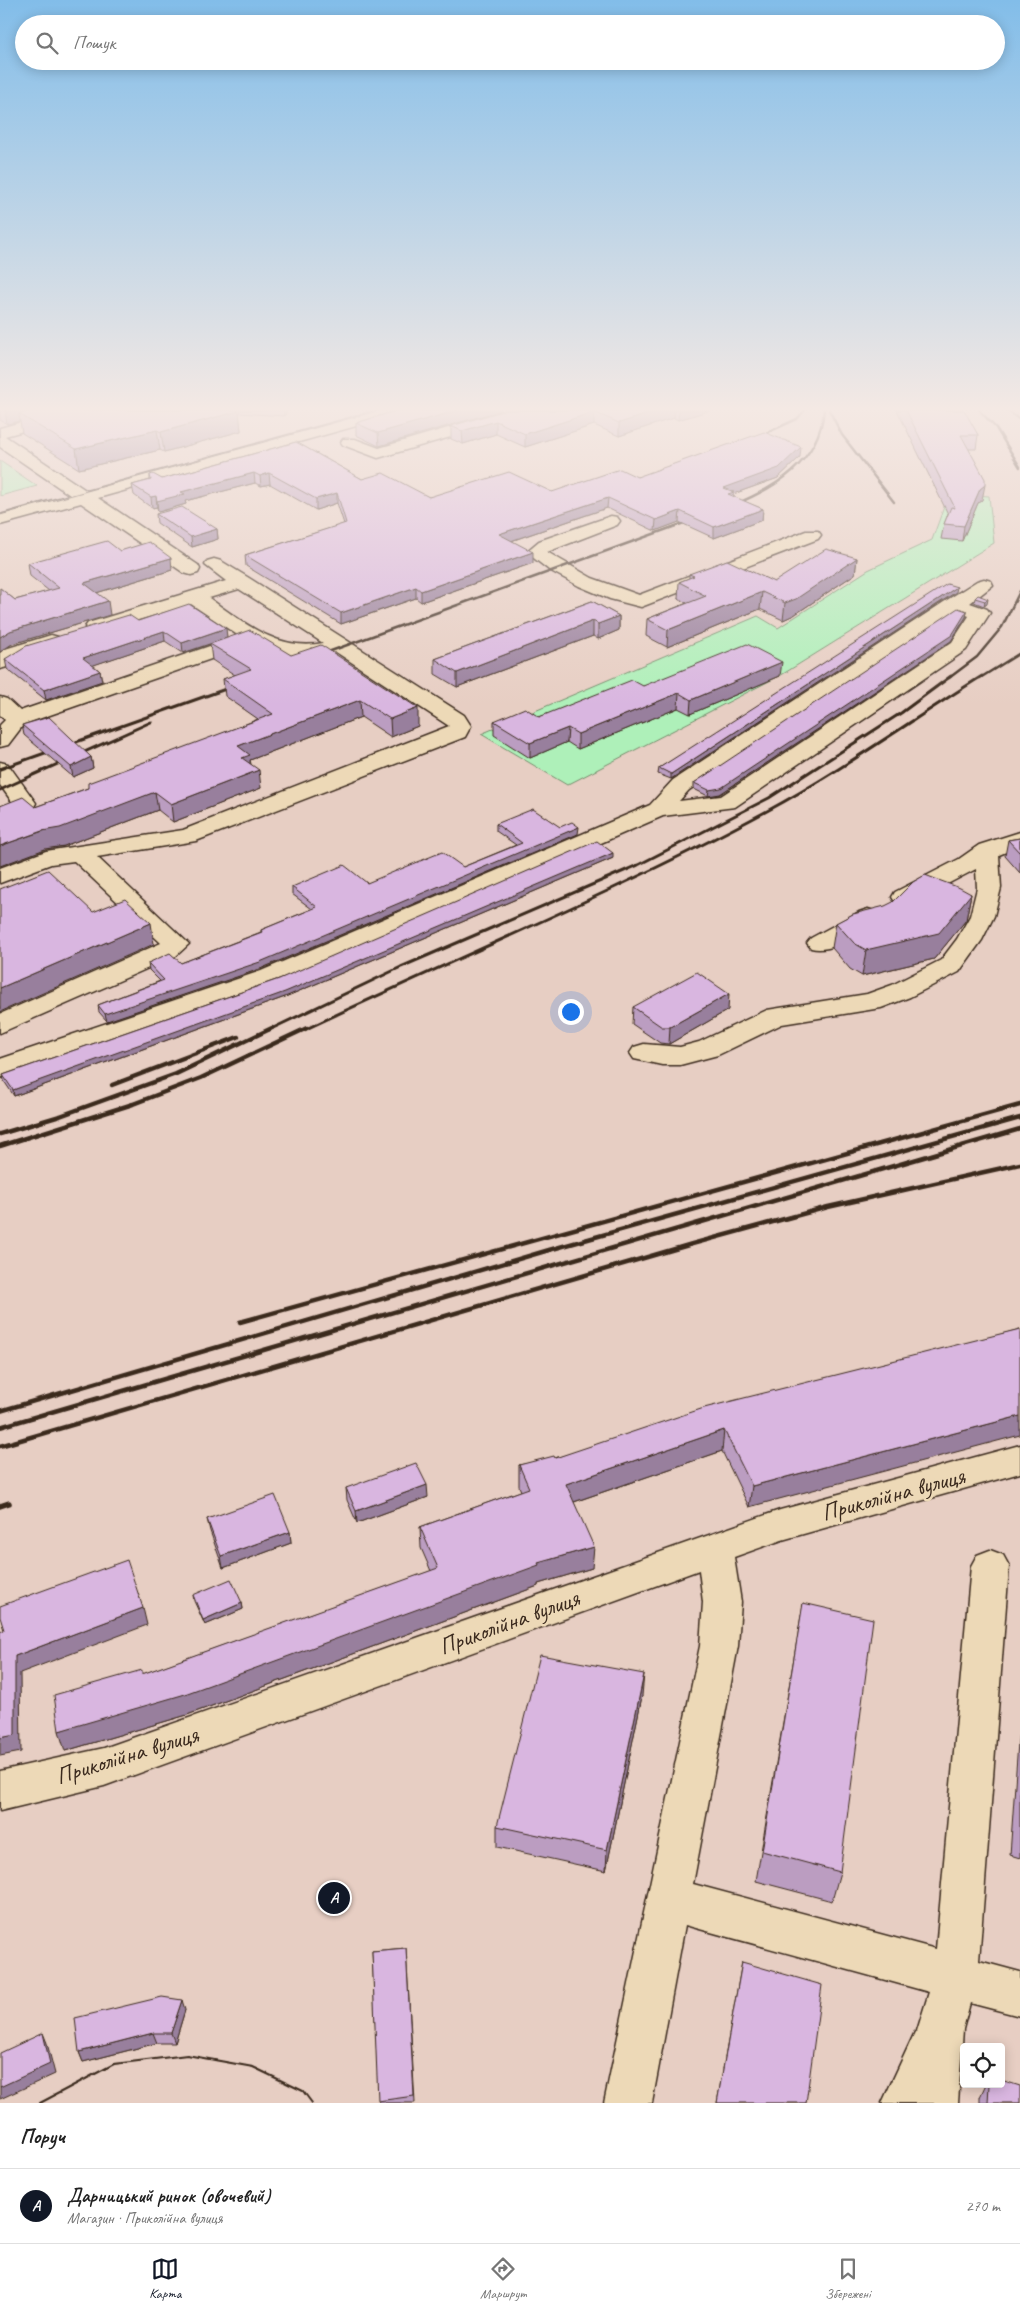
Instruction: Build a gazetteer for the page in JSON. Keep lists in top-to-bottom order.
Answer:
{
  "streets": {
    "street": ["Приколійна вулиця"]
  },
  "page": {
    "search": "Пошук",
    "pins": "A",
    "heading": "Поруч",
    "list": [
      {
        "mark": "A",
        "name": "Дарницький ринок (овочевий)",
        "note": "Магазин · Приколійна вулиця",
        "value": "270 m"
      }
    ],
    "nav": ["Карта", "Маршрут", "Збережені"]
  }
}
